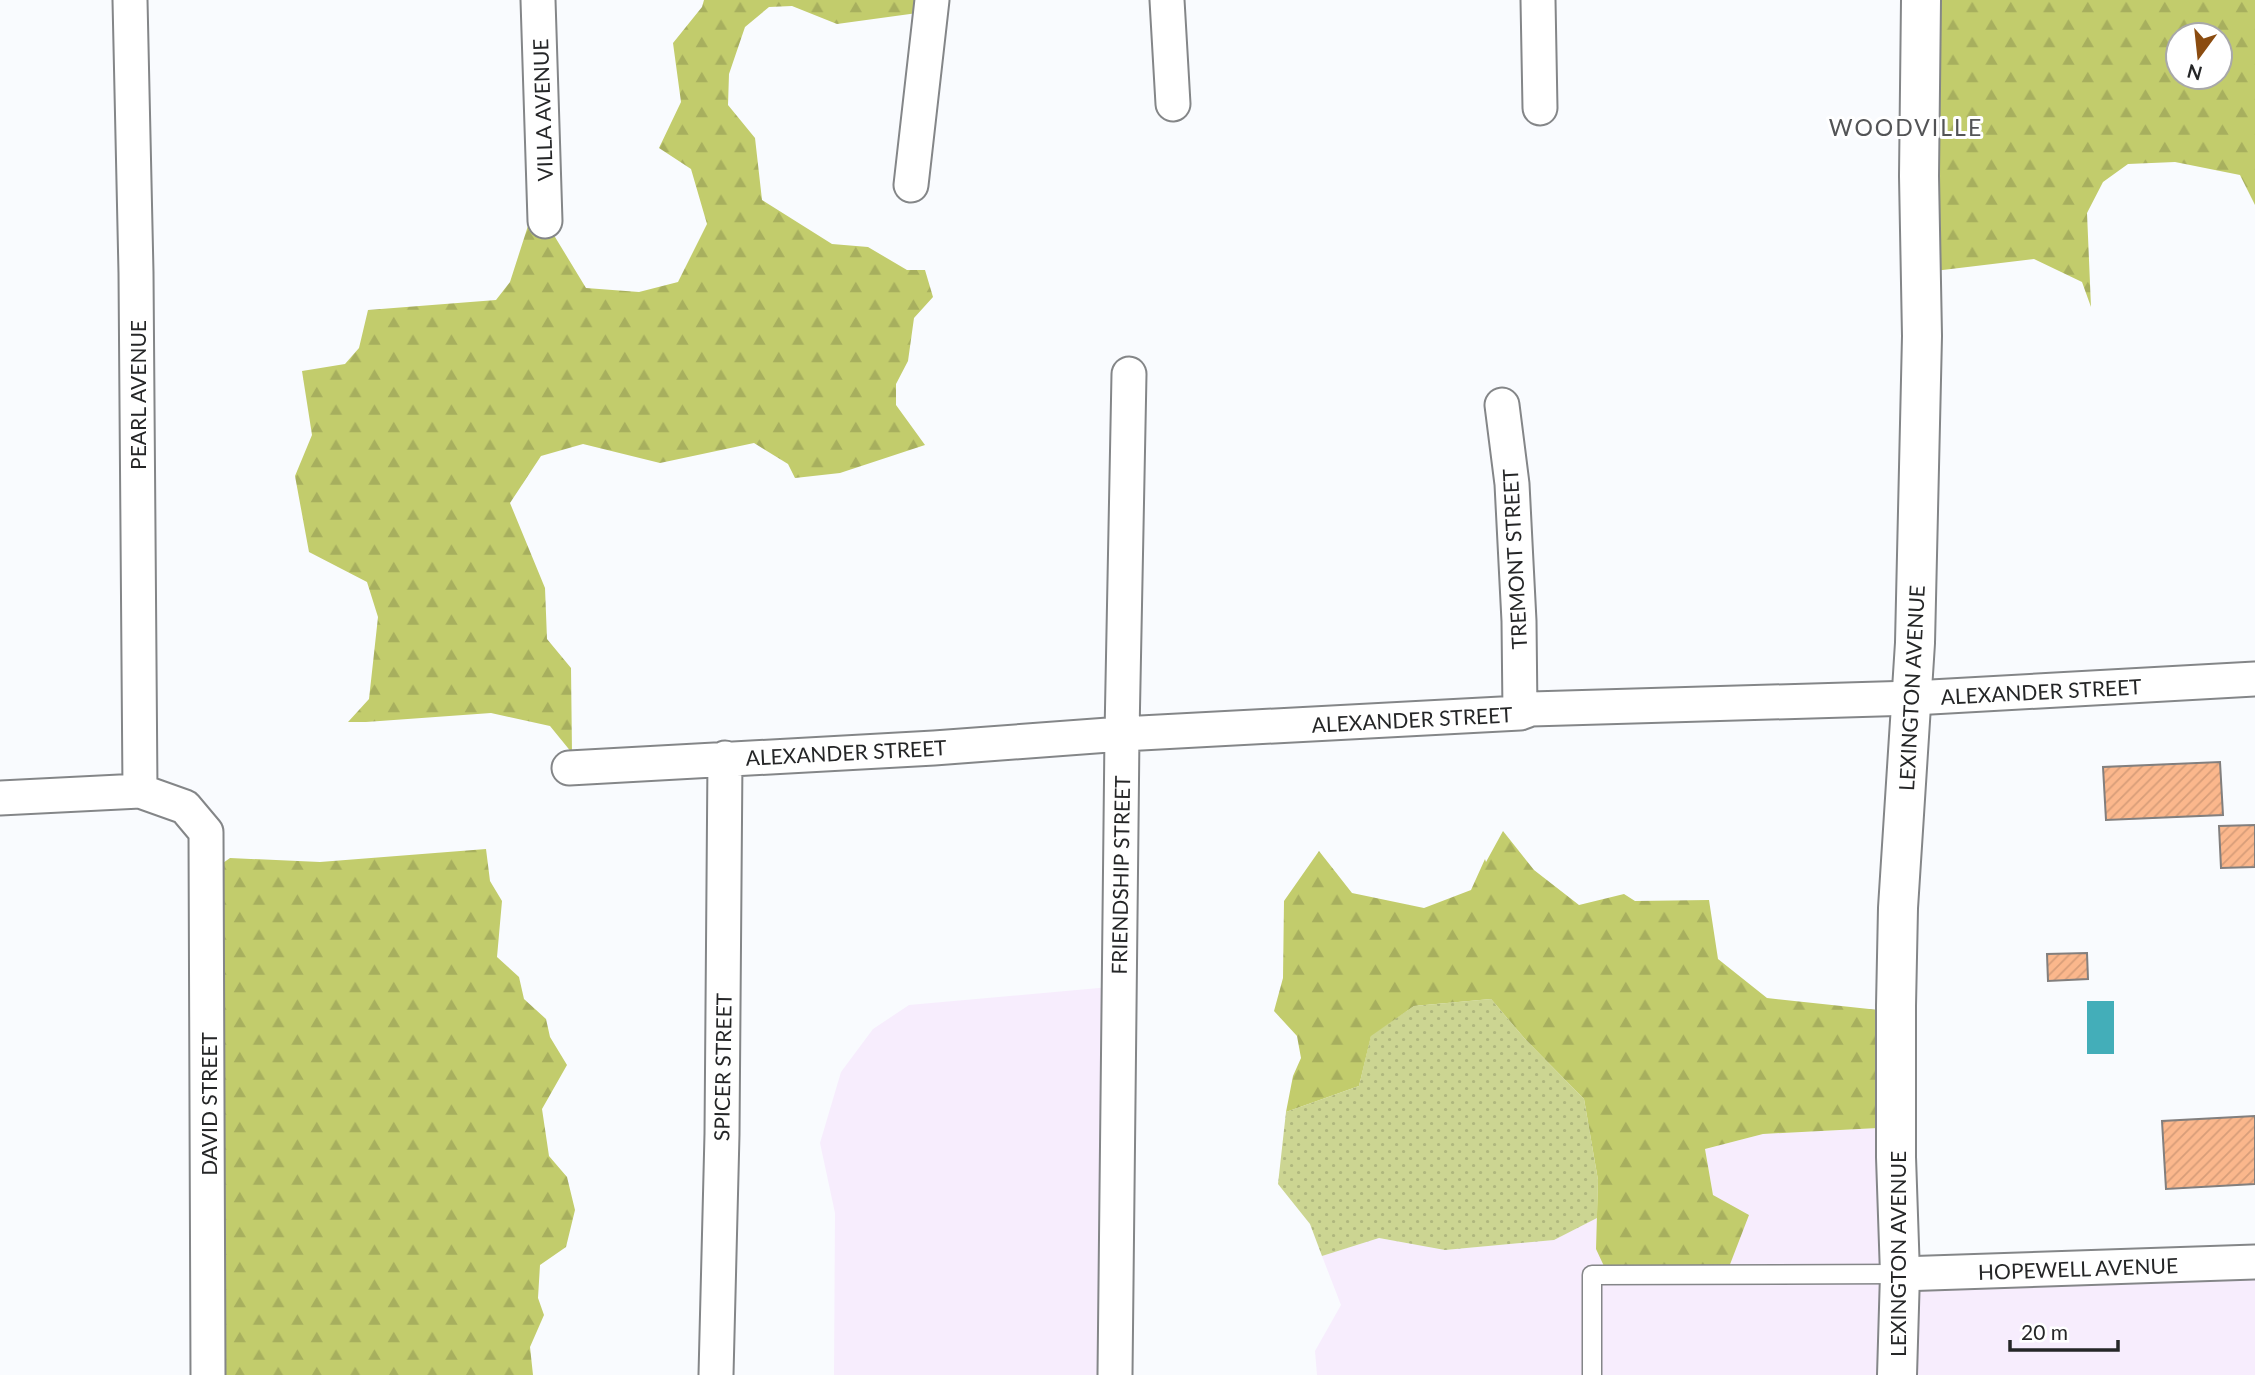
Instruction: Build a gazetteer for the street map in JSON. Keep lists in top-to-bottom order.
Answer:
{
  "streets": {
    "street": [
      "VILLA AVENUE",
      "PEARL AVENUE",
      "TREMONT STREET",
      "LEXINGTON AVENUE",
      "ALEXANDER STREET",
      "FRIENDSHIP STREET",
      "SPICER STREET",
      "DAVID STREET",
      "HOPEWELL AVENUE"
    ]
  },
  "crossings": [
    ["PEARL AVENUE", "DAVID STREET"],
    ["TREMONT STREET", "ALEXANDER STREET"],
    ["LEXINGTON AVENUE", "ALEXANDER STREET"],
    ["LEXINGTON AVENUE", "HOPEWELL AVENUE"],
    ["ALEXANDER STREET", "FRIENDSHIP STREET"],
    ["ALEXANDER STREET", "SPICER STREET"]
  ],
  "districts": ["WOODVILLE"],
  "scale_bar": "20 m",
  "north": "bottom"
}
